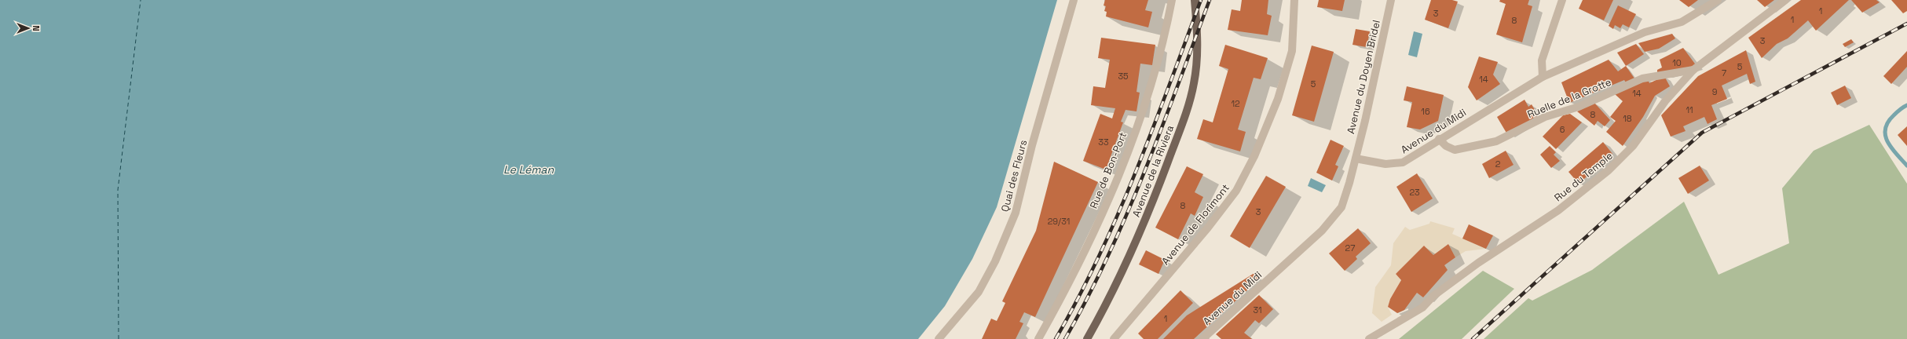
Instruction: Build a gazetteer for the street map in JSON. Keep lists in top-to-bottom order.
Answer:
{
  "streets": {
    "main road": ["Avenue de la Riviera"],
    "street": [
      "Avenue du Doyen Bridel",
      "Ruelle de la Grotte",
      "Avenue du Midi",
      "Rue de Bon-Port",
      "Quai des Fleurs",
      "Rue du Temple",
      "Avenue de Florimont"
    ]
  },
  "crossings": [
    ["Avenue du Doyen Bridel", "Avenue du Midi"],
    ["Ruelle de la Grotte", "Avenue du Midi"],
    ["Ruelle de la Grotte", "Rue du Temple"]
  ],
  "water": ["Le Léman"],
  "house_numbers": [
    "1",
    "3",
    "1",
    "8",
    "3",
    "10",
    "5",
    "7",
    "35",
    "14",
    "5",
    "9",
    "14",
    "12",
    "11",
    "16",
    "8",
    "18",
    "6",
    "33",
    "2",
    "23",
    "8",
    "3",
    "29/31",
    "27",
    "31",
    "1"
  ],
  "north": "right"
}
